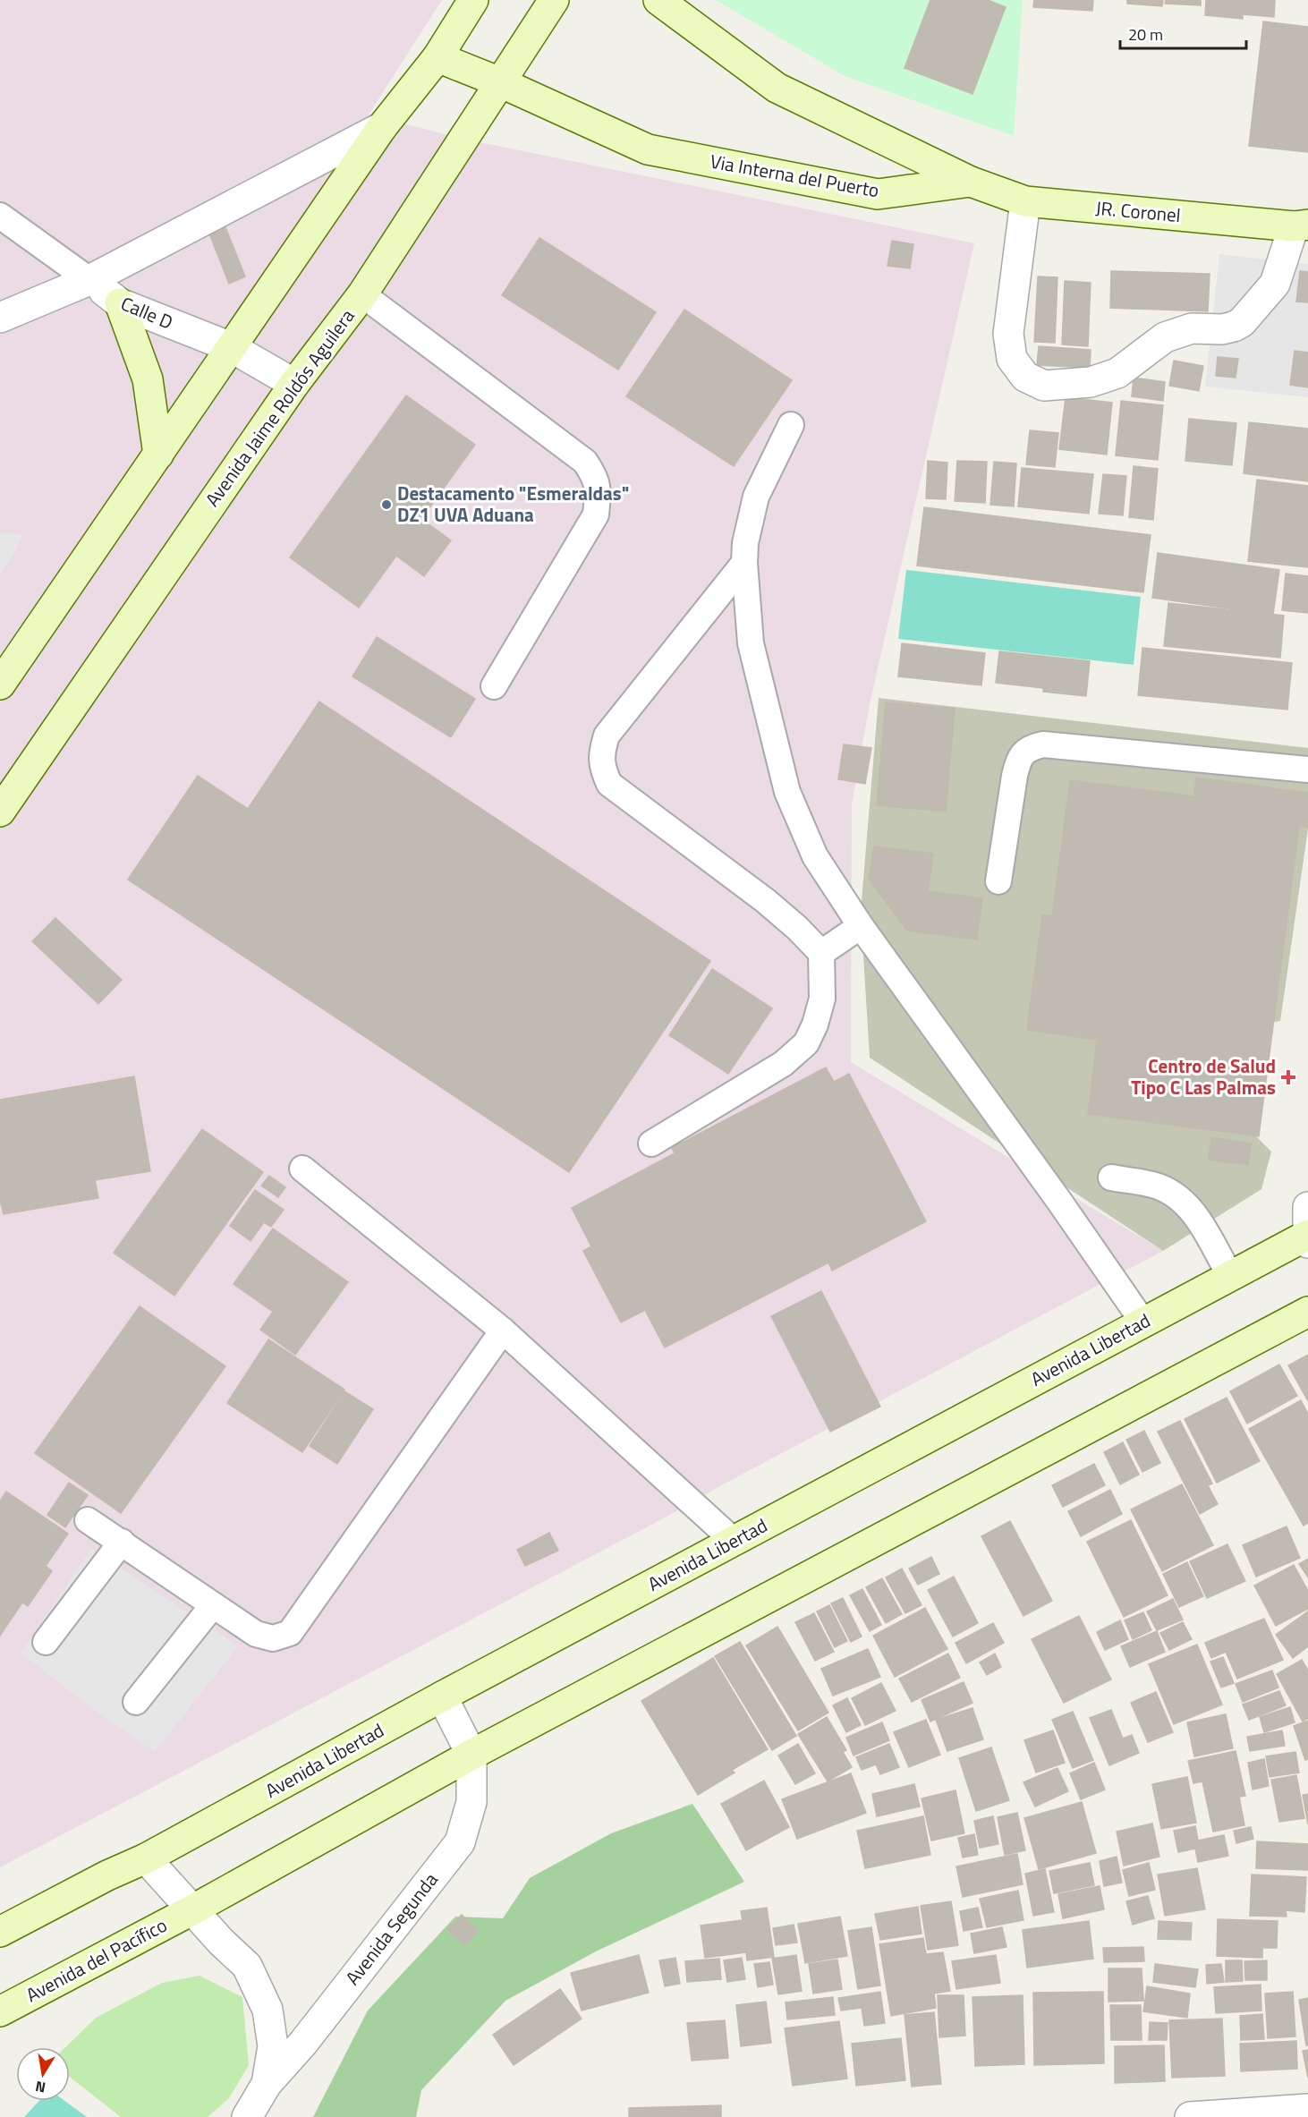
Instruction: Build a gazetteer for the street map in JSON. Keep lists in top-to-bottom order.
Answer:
{
  "streets": {
    "main road": [
      "Via Interna del Puerto",
      "JR. Coronel",
      "Avenida Jaime Roldós Aguilera",
      "Avenida Libertad",
      "Avenida del Pacífico"
    ],
    "street": ["Calle D", "Avenida Segunda"]
  },
  "crossings": [
    ["Via Interna del Puerto", "JR. Coronel"],
    ["Via Interna del Puerto", "Avenida Jaime Roldós Aguilera"],
    ["Calle D", "Avenida Jaime Roldós Aguilera"],
    ["Avenida Libertad", "Avenida Segunda"],
    ["Avenida Segunda", "Avenida del Pacífico"]
  ],
  "places": {
    "other": ["Destacamento \"Esmeraldas\" DZ1 UVA Aduana"],
    "health": ["Centro de Salud Tipo C Las Palmas"]
  },
  "scale_bar": "20 m",
  "north": "bottom"
}
